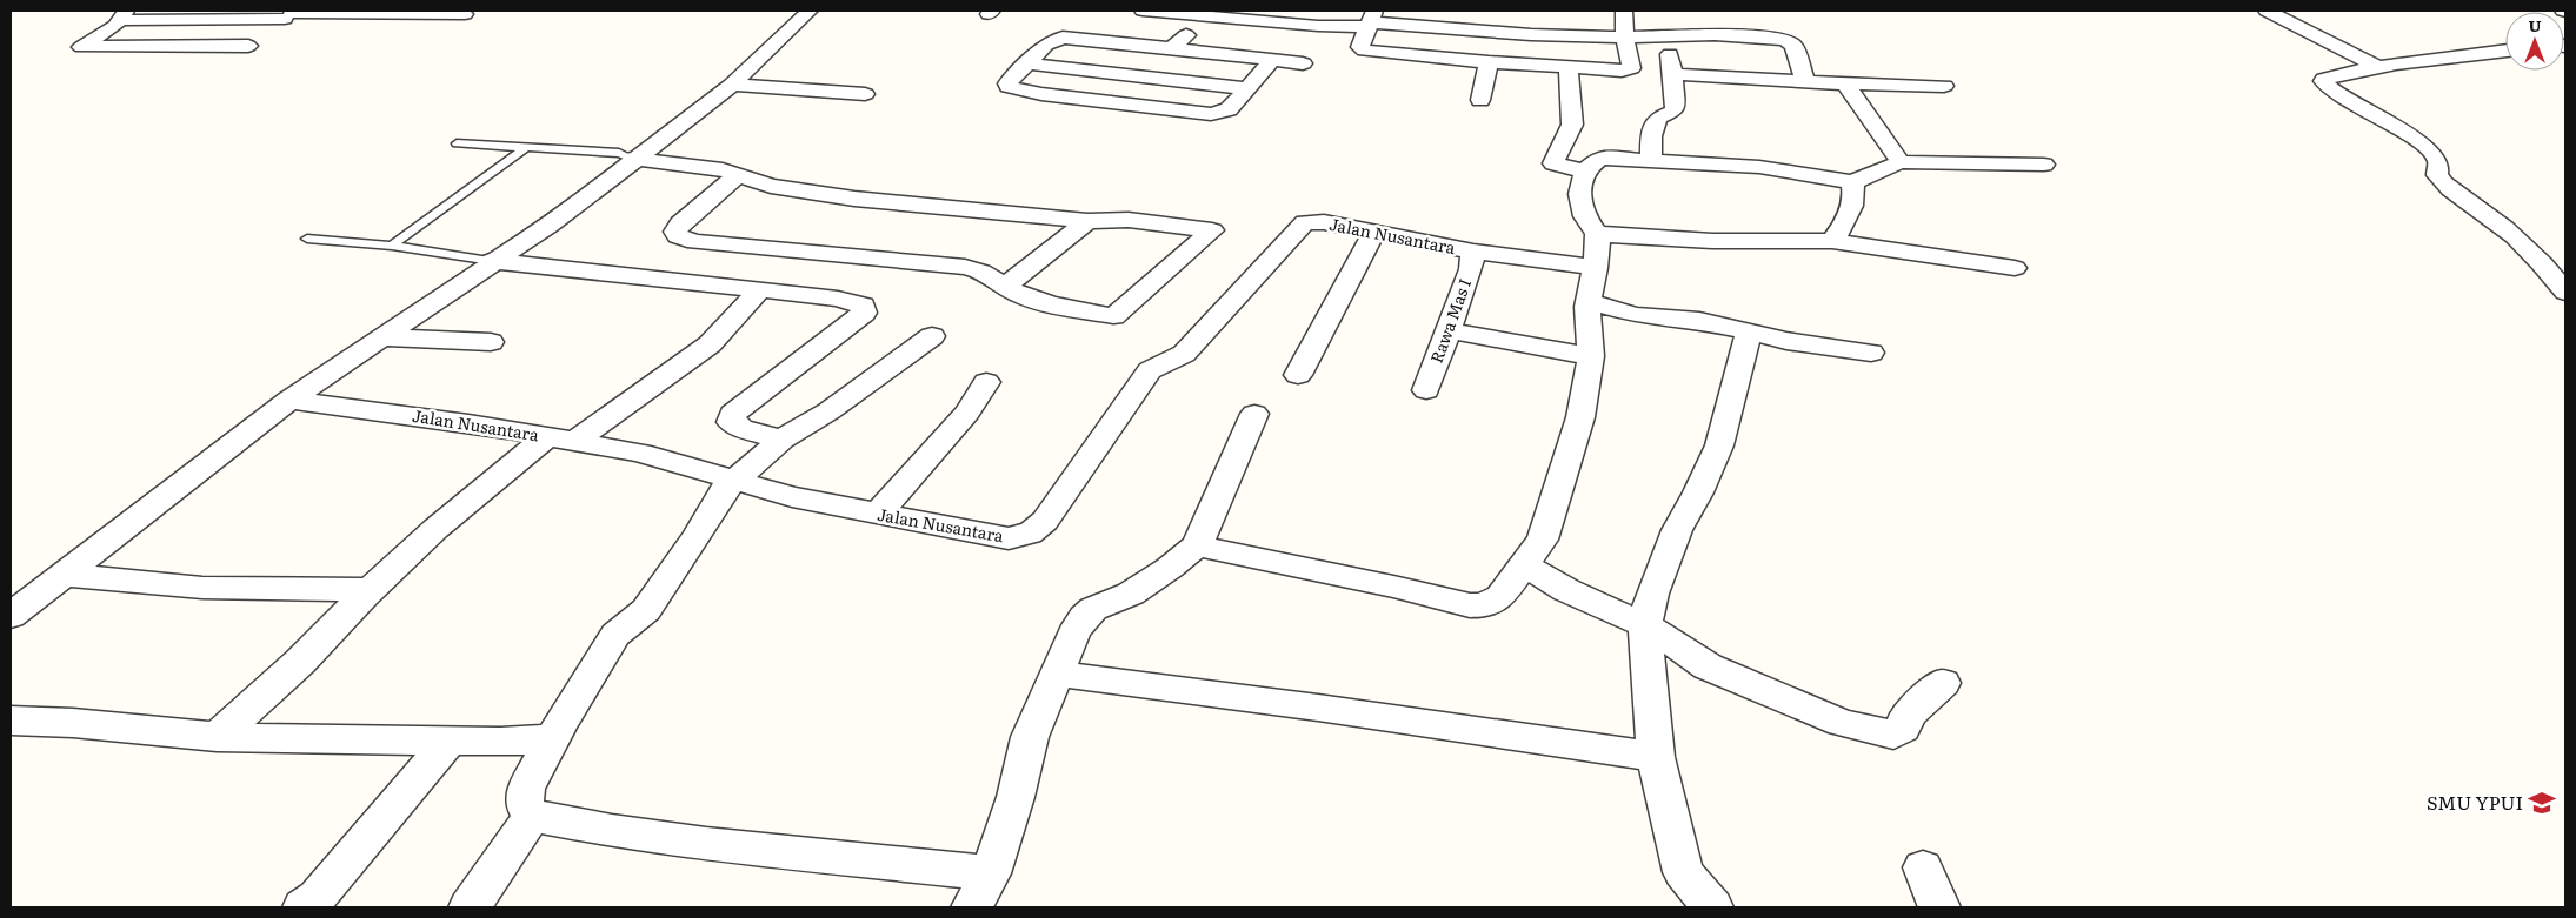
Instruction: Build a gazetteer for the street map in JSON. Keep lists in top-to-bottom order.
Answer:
{
  "streets": {
    "street": ["Jalan Nusantara", "Rawa Mas I"]
  },
  "crossings": [
    ["Jalan Nusantara", "Rawa Mas I"]
  ],
  "places": {
    "school or university": ["SMU YPUI"]
  },
  "north": "top"
}
